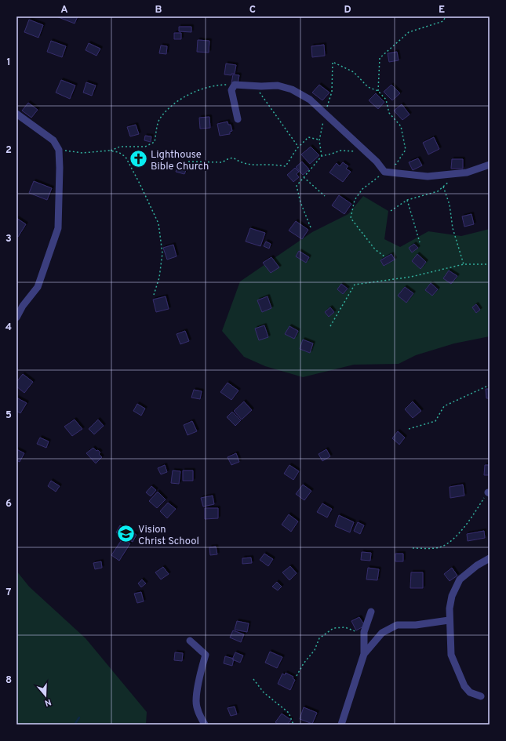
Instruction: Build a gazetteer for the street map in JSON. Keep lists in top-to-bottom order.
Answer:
{
  "places": {
    "church": ["Lighthouse Bible Church"],
    "school or university": ["Vision Christ School"]
  },
  "north": "bottom",
  "grid": {
    "columns": [
      "A",
      "B",
      "C",
      "D",
      "E"
    ],
    "rows": [
      "1",
      "2",
      "3",
      "4",
      "5",
      "6",
      "7",
      "8"
    ]
  }
}
